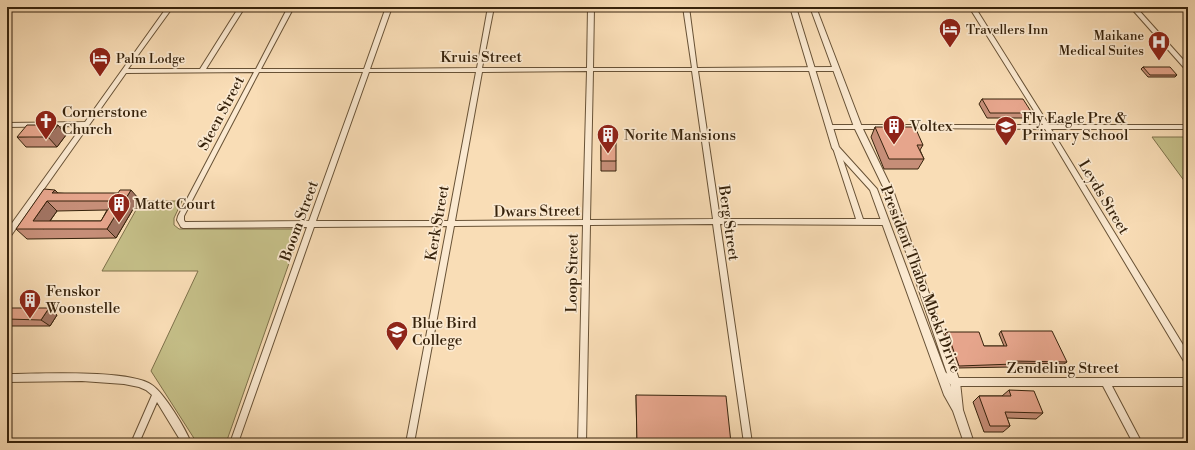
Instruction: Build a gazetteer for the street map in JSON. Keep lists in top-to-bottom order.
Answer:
{
  "streets": {
    "street": [
      "Kruis Street",
      "Steen Street",
      "Leyds Street",
      "Dwars Street",
      "Boom Street",
      "Kerk Street",
      "Berg Street",
      "Loop Street",
      "President Thabo Mbeki Drive",
      "Zendeling Street"
    ]
  },
  "crossings": [
    ["Kruis Street", "Steen Street"],
    ["Kruis Street", "Boom Street"],
    ["Kruis Street", "Kerk Street"],
    ["Kruis Street", "Berg Street"],
    ["Kruis Street", "Loop Street"],
    ["Kruis Street", "President Thabo Mbeki Drive"],
    ["Steen Street", "Dwars Street"],
    ["Dwars Street", "Boom Street"],
    ["Dwars Street", "Kerk Street"],
    ["Dwars Street", "Berg Street"],
    ["Dwars Street", "Loop Street"],
    ["Dwars Street", "President Thabo Mbeki Drive"],
    ["President Thabo Mbeki Drive", "Zendeling Street"]
  ],
  "places": {
    "hotel": ["Travellers Inn", "Palm Lodge"],
    "hospital": ["Maikane Medical Suites"],
    "church": ["Cornerstone Church"],
    "building": [
      "Voltex",
      "Norite Mansions",
      "Matte Court",
      "Fenskor Woonstelle"
    ],
    "school or university": ["Fly Eagle Pre & Primary School", "Blue Bird College"]
  }
}
